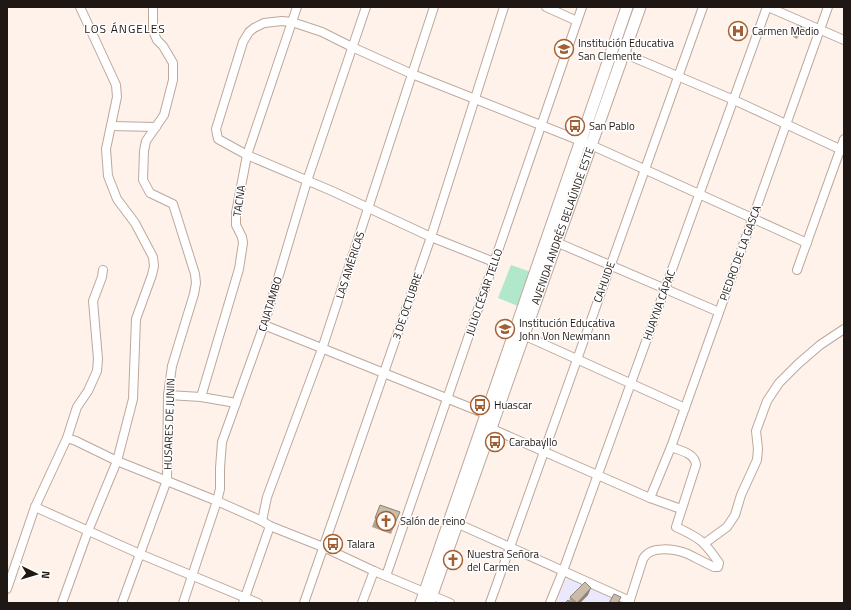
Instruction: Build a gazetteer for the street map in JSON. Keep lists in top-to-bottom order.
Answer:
{
  "streets": {
    "street": [
      "TACNA",
      "AVENIDA ANDRÉS BELAÚNDE ESTE",
      "PIEDRO DE LA GASCA",
      "LAS AMÉRICAS",
      "CAHUIDE",
      "JULIO CÉSAR TELLO",
      "CAJATAMBO",
      "HUAYNA CÁPAC",
      "3 DE OCTUBRE",
      "HUSARES DE JUNIN"
    ]
  },
  "districts": ["LOS ÁNGELES"],
  "places": {
    "hospital": ["Carmen Medio"],
    "school or university": ["Institución Educativa San Clemente", "Institución Educativa John Von Newmann"],
    "bus stop": [
      "San Pablo",
      "Huascar",
      "Carabayllo",
      "Talara"
    ],
    "church": ["Salón de reino", "Nuestra Señora del Carmen"]
  },
  "north": "right"
}
